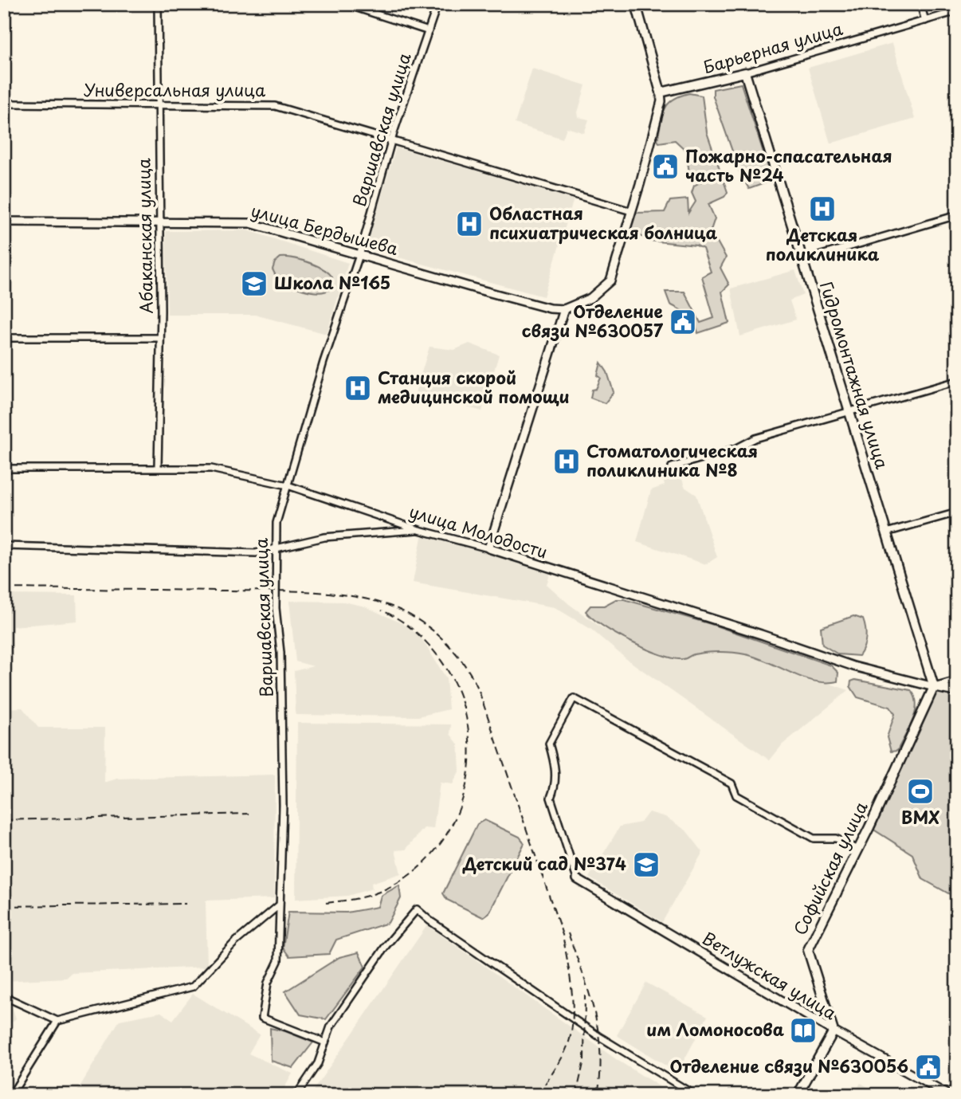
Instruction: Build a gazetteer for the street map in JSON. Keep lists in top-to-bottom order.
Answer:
{
  "streets": {
    "main road": ["Барьерная улица", "Гидромонтажная улица", "Софийская улица"],
    "street": [
      "Универсальная улица",
      "Варшавская улица",
      "улица Бердышева",
      "Абаканская улица",
      "улица Молодости",
      "Ветлужская улица"
    ]
  },
  "crossings": [
    ["Барьерная улица", "Гидромонтажная улица"],
    ["Универсальная улица", "Варшавская улица"],
    ["Универсальная улица", "Абаканская улица"],
    ["Варшавская улица", "улица Бердышева"],
    ["Варшавская улица", "улица Молодости"],
    ["улица Бердышева", "Абаканская улица"],
    ["Абаканская улица", "улица Молодости"],
    ["Гидромонтажная улица", "улица Молодости"],
    ["Гидромонтажная улица", "Софийская улица"],
    ["улица Молодости", "Софийская улица"],
    ["Софийская улица", "Ветлужская улица"]
  ],
  "places": {
    "public building": ["Пожарно-спасательная часть №24", "Отделение связи №630057", "Отделение связи №630056"],
    "hospital": [
      "Детская поликлиника",
      "Областная психиатрическая болница",
      "Станция скорой медицинской помощи",
      "Стоматологическая поликлиника №8"
    ],
    "school or university": ["Школа №165", "Детский сад №374"],
    "sports": ["BMX"],
    "library": ["им Ломоносова"]
  }
}
